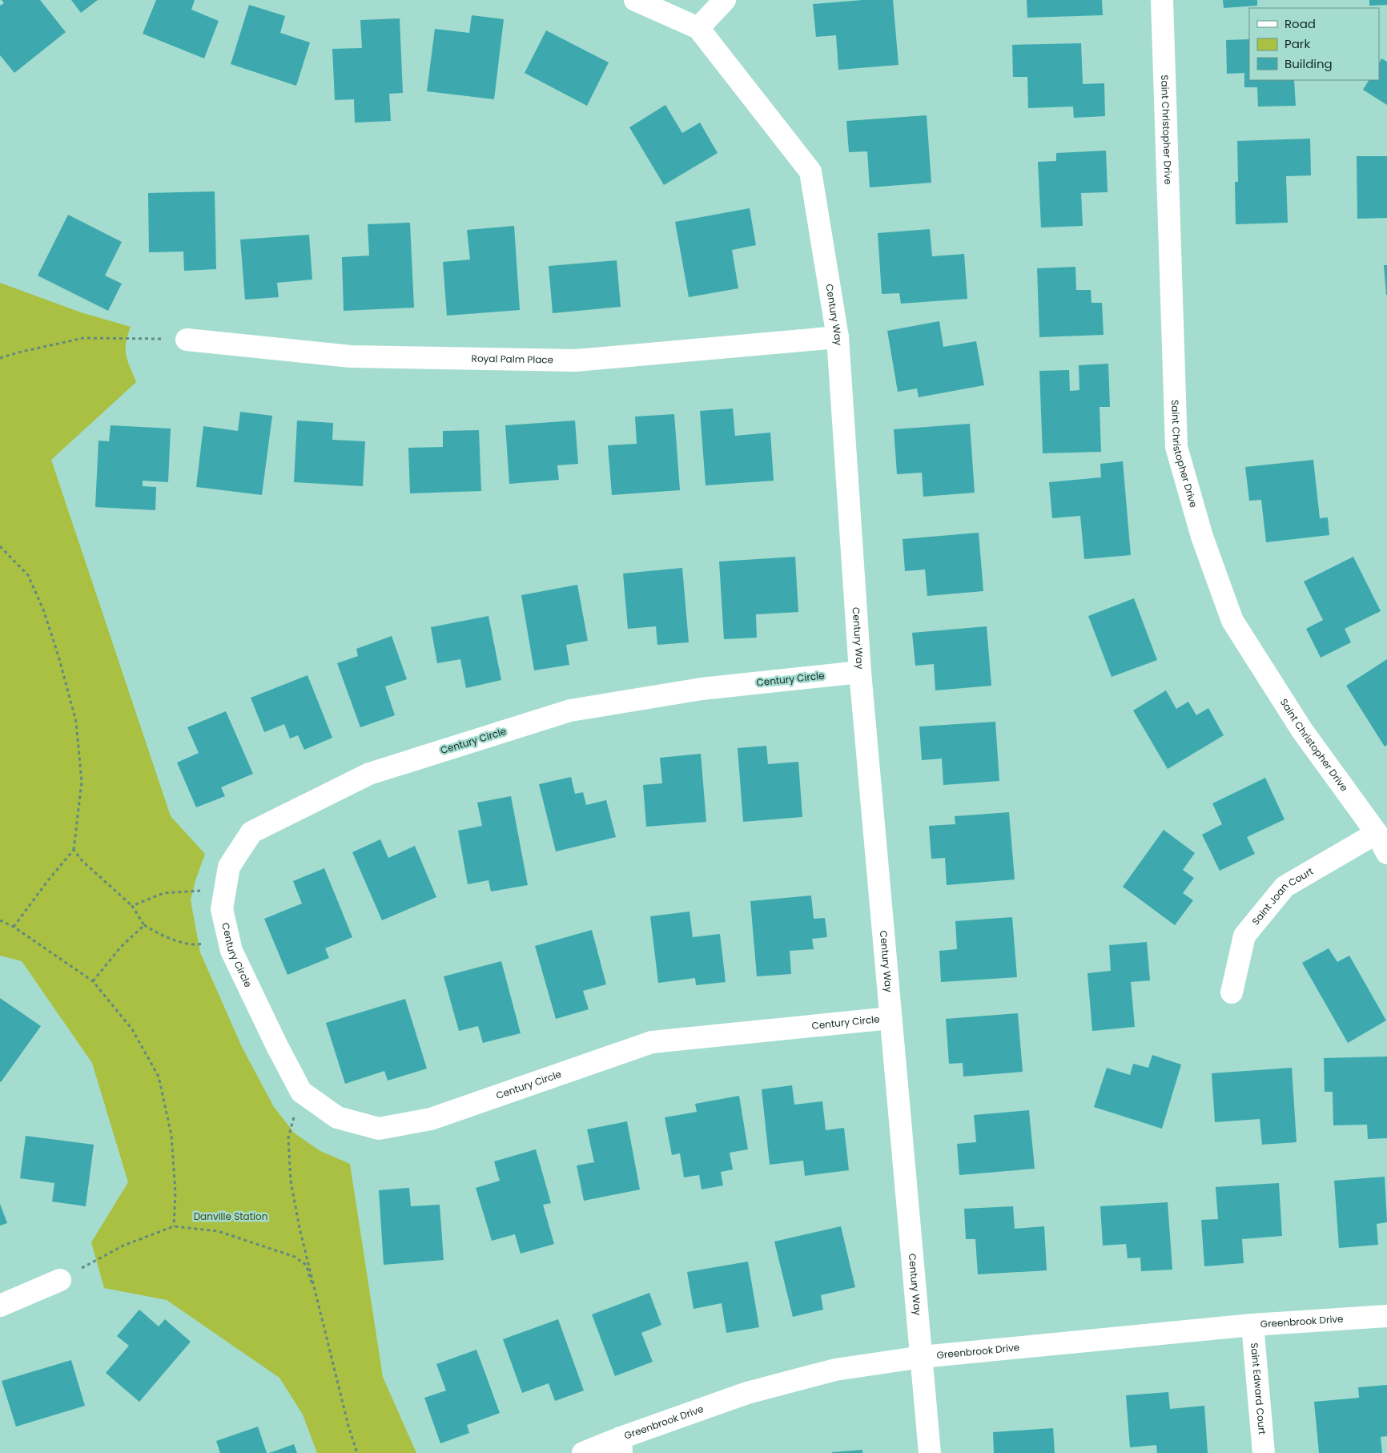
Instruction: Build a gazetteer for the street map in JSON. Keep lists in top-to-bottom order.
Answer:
{
  "streets": {
    "street": [
      "Saint Christopher Drive",
      "Century Way",
      "Royal Palm Place",
      "Century Circle",
      "Saint Joan Court",
      "Greenbrook Drive",
      "Saint Edward Court"
    ]
  },
  "crossings": [
    ["Saint Christopher Drive", "Saint Joan Court"],
    ["Century Way", "Royal Palm Place"],
    ["Century Way", "Century Circle"],
    ["Century Way", "Greenbrook Drive"],
    ["Greenbrook Drive", "Saint Edward Court"]
  ],
  "parks": ["Danville Station"],
  "legend": ["Road", "Park", "Building"]
}
